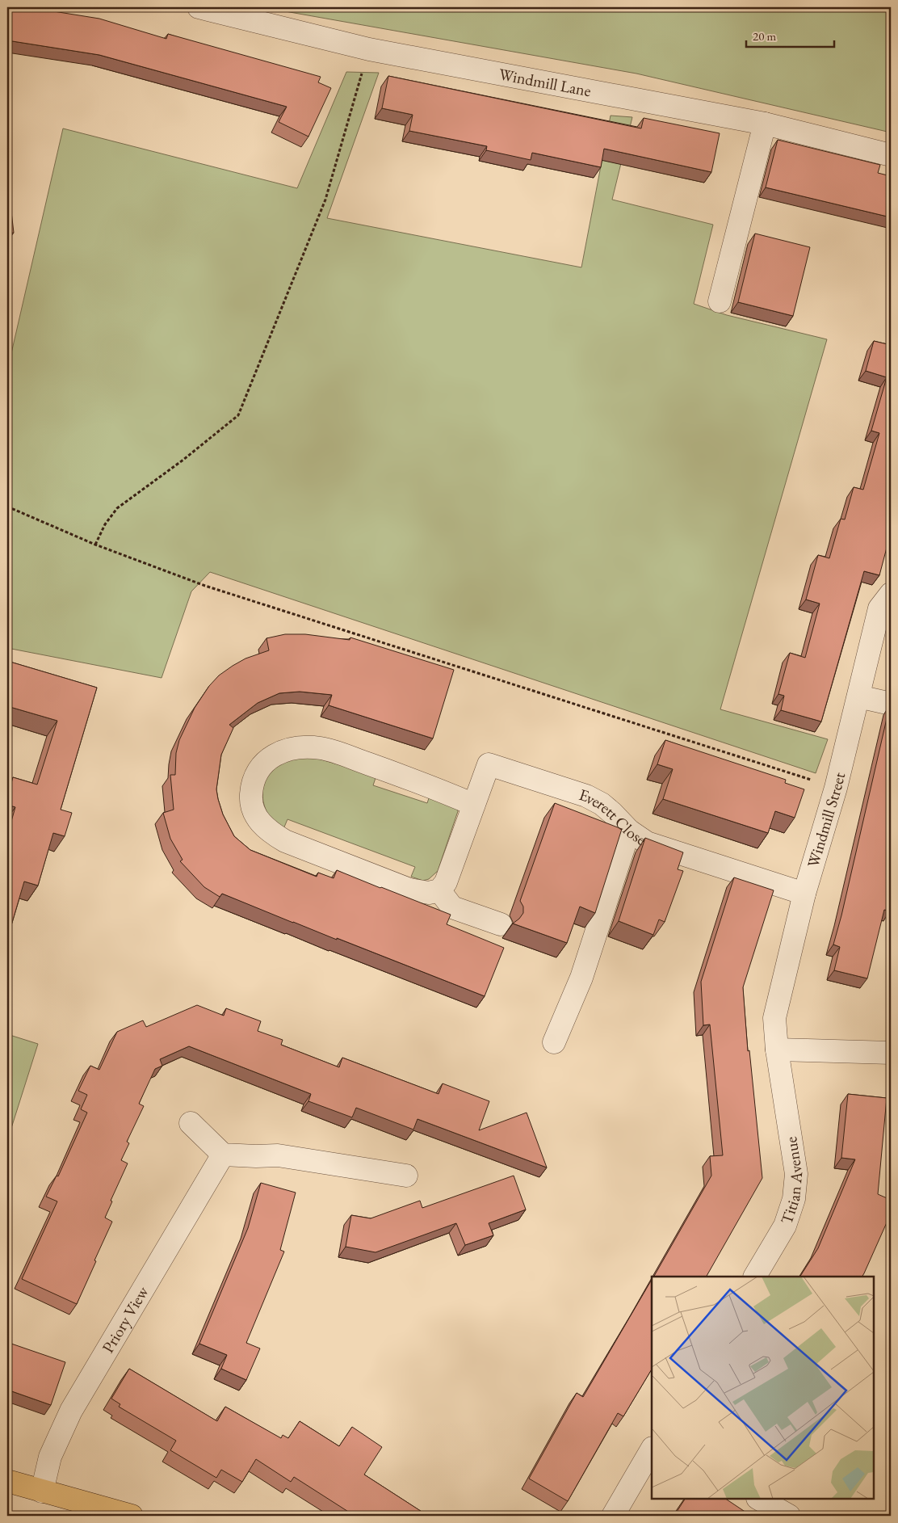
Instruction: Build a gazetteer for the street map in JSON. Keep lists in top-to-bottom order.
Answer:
{
  "streets": {
    "street": [
      "Windmill Lane",
      "Everett Close",
      "Windmill Street",
      "Titian Avenue",
      "Priory View"
    ]
  },
  "crossings": [
    ["Everett Close", "Windmill Street"],
    ["Windmill Street", "Titian Avenue"]
  ],
  "scale_bar": "20 m"
}
